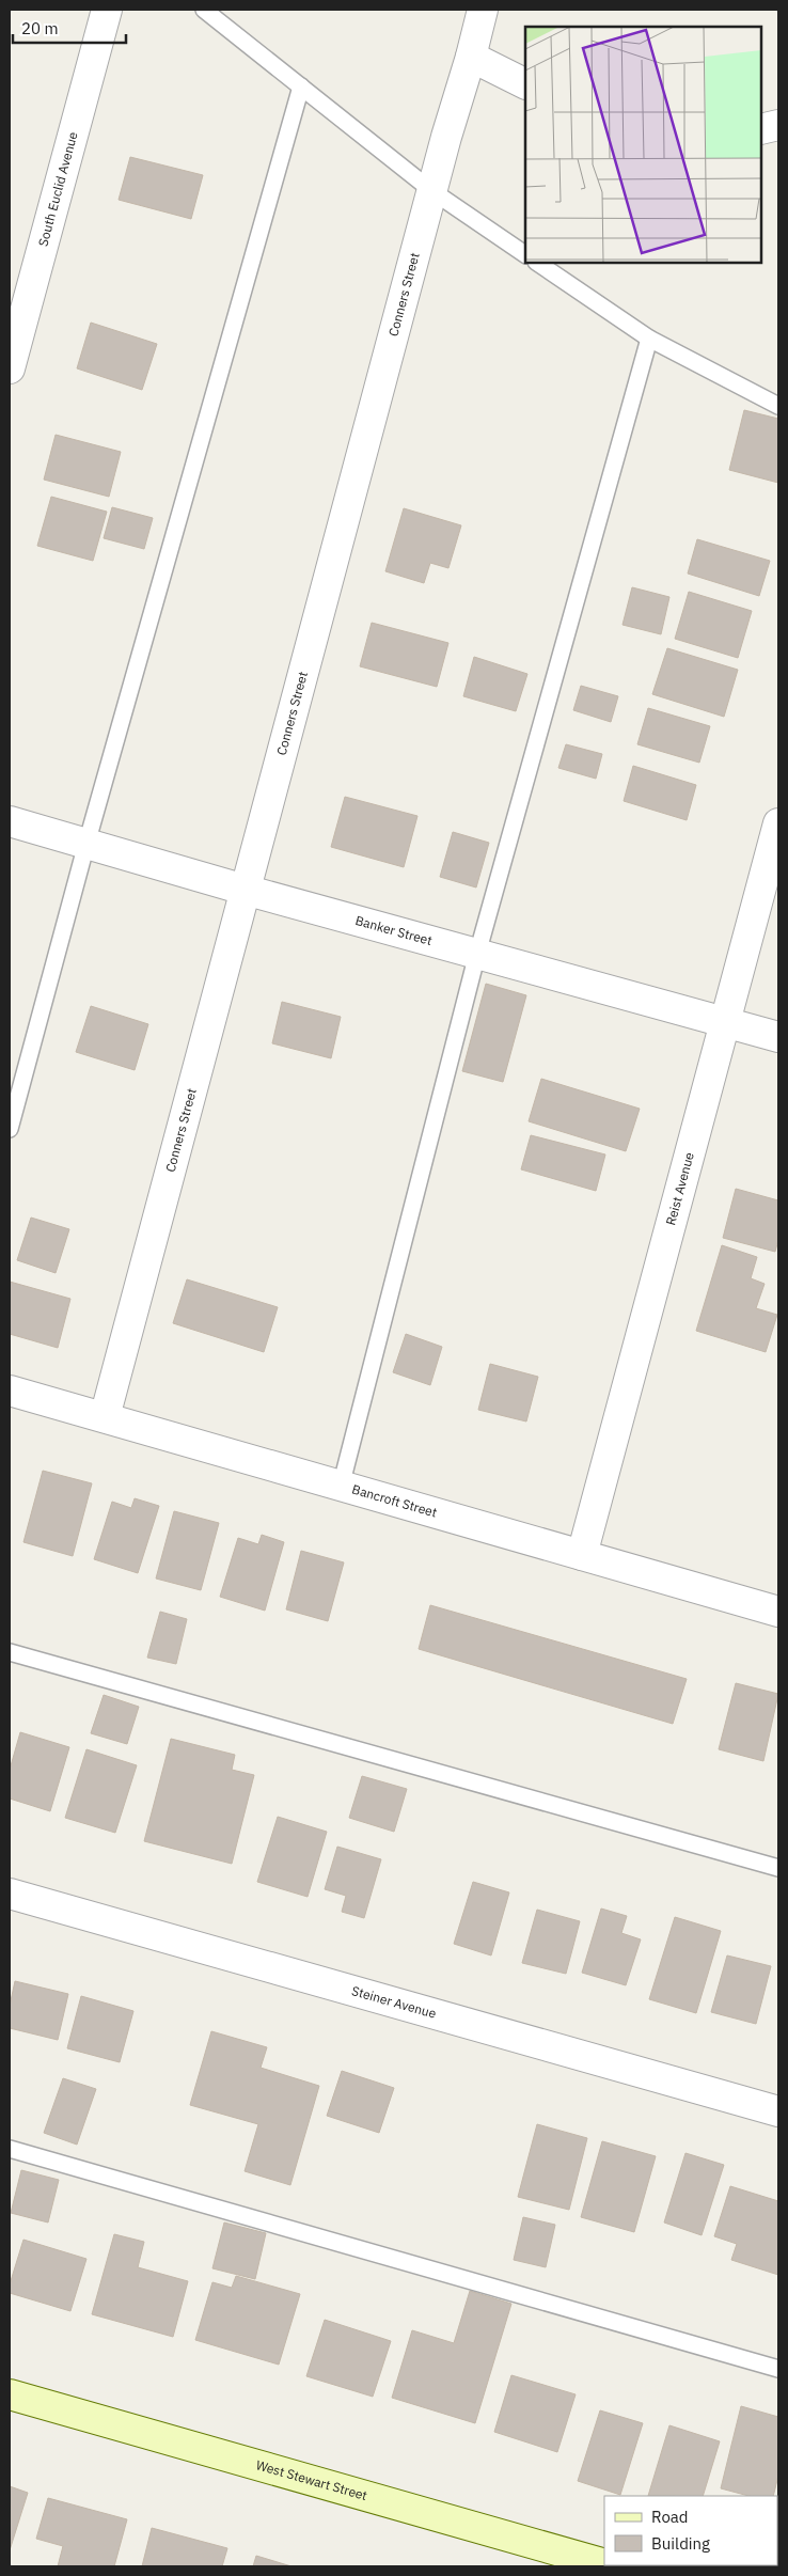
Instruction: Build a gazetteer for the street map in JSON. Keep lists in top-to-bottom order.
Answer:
{
  "streets": {
    "street": [
      "South Euclid Avenue",
      "Conners Street",
      "Banker Street",
      "Reist Avenue",
      "Bancroft Street",
      "Steiner Avenue",
      "West Stewart Street"
    ]
  },
  "crossings": [
    ["Conners Street", "Banker Street"],
    ["Conners Street", "Bancroft Street"],
    ["Banker Street", "Reist Avenue"],
    ["Reist Avenue", "Bancroft Street"]
  ],
  "legend": ["Road", "Building"],
  "scale_bar": "20 m"
}
